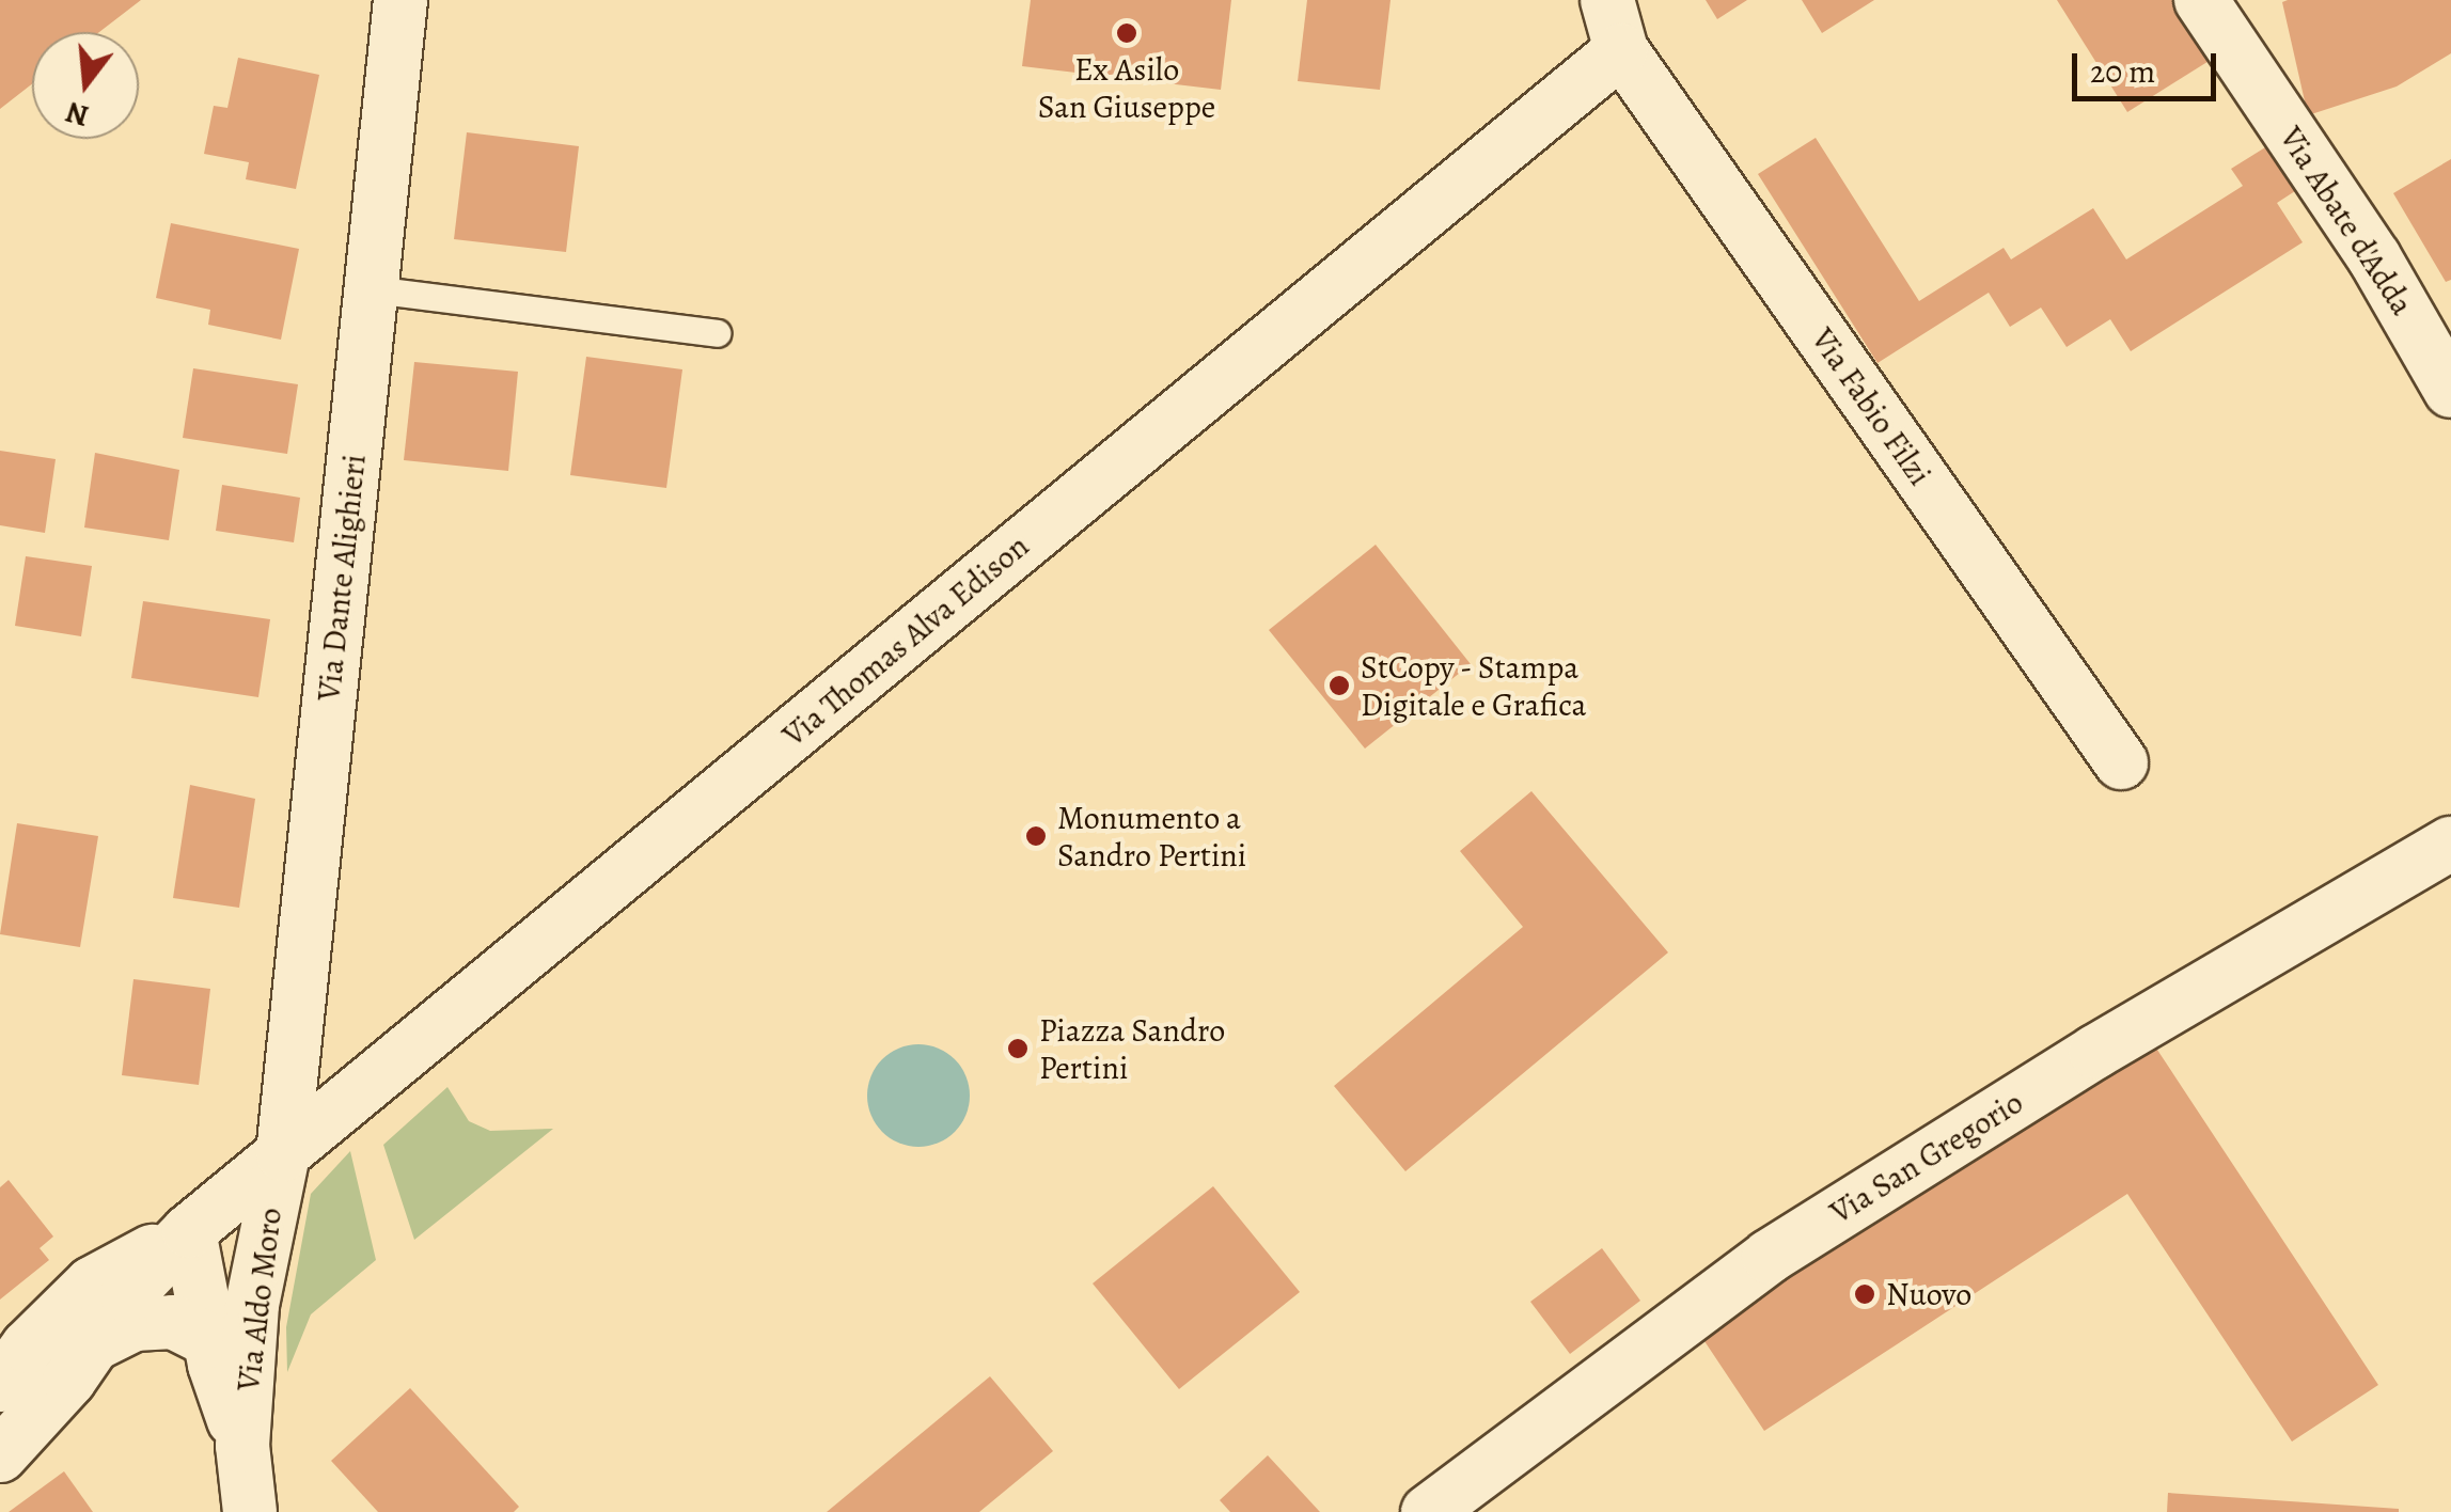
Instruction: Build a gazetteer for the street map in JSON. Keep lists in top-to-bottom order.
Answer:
{
  "streets": {
    "street": [
      "Via Abate d'Adda",
      "Via Fabio Filzi",
      "Via Dante Alighieri",
      "Via Thomas Alva Edison",
      "Via San Gregorio",
      "Via Aldo Moro"
    ]
  },
  "crossings": [
    ["Via Fabio Filzi", "Via Thomas Alva Edison"],
    ["Via Dante Alighieri", "Via Thomas Alva Edison"],
    ["Via Dante Alighieri", "Via Aldo Moro"],
    ["Via Thomas Alva Edison", "Via Aldo Moro"]
  ],
  "places": [
    "Ex Asilo San Giuseppe",
    "StCopy - Stampa Digitale e Grafica",
    "Monumento a Sandro Pertini",
    "Piazza Sandro Pertini",
    "Nuovo"
  ],
  "scale_bar": "20 m",
  "north": "bottom"
}
